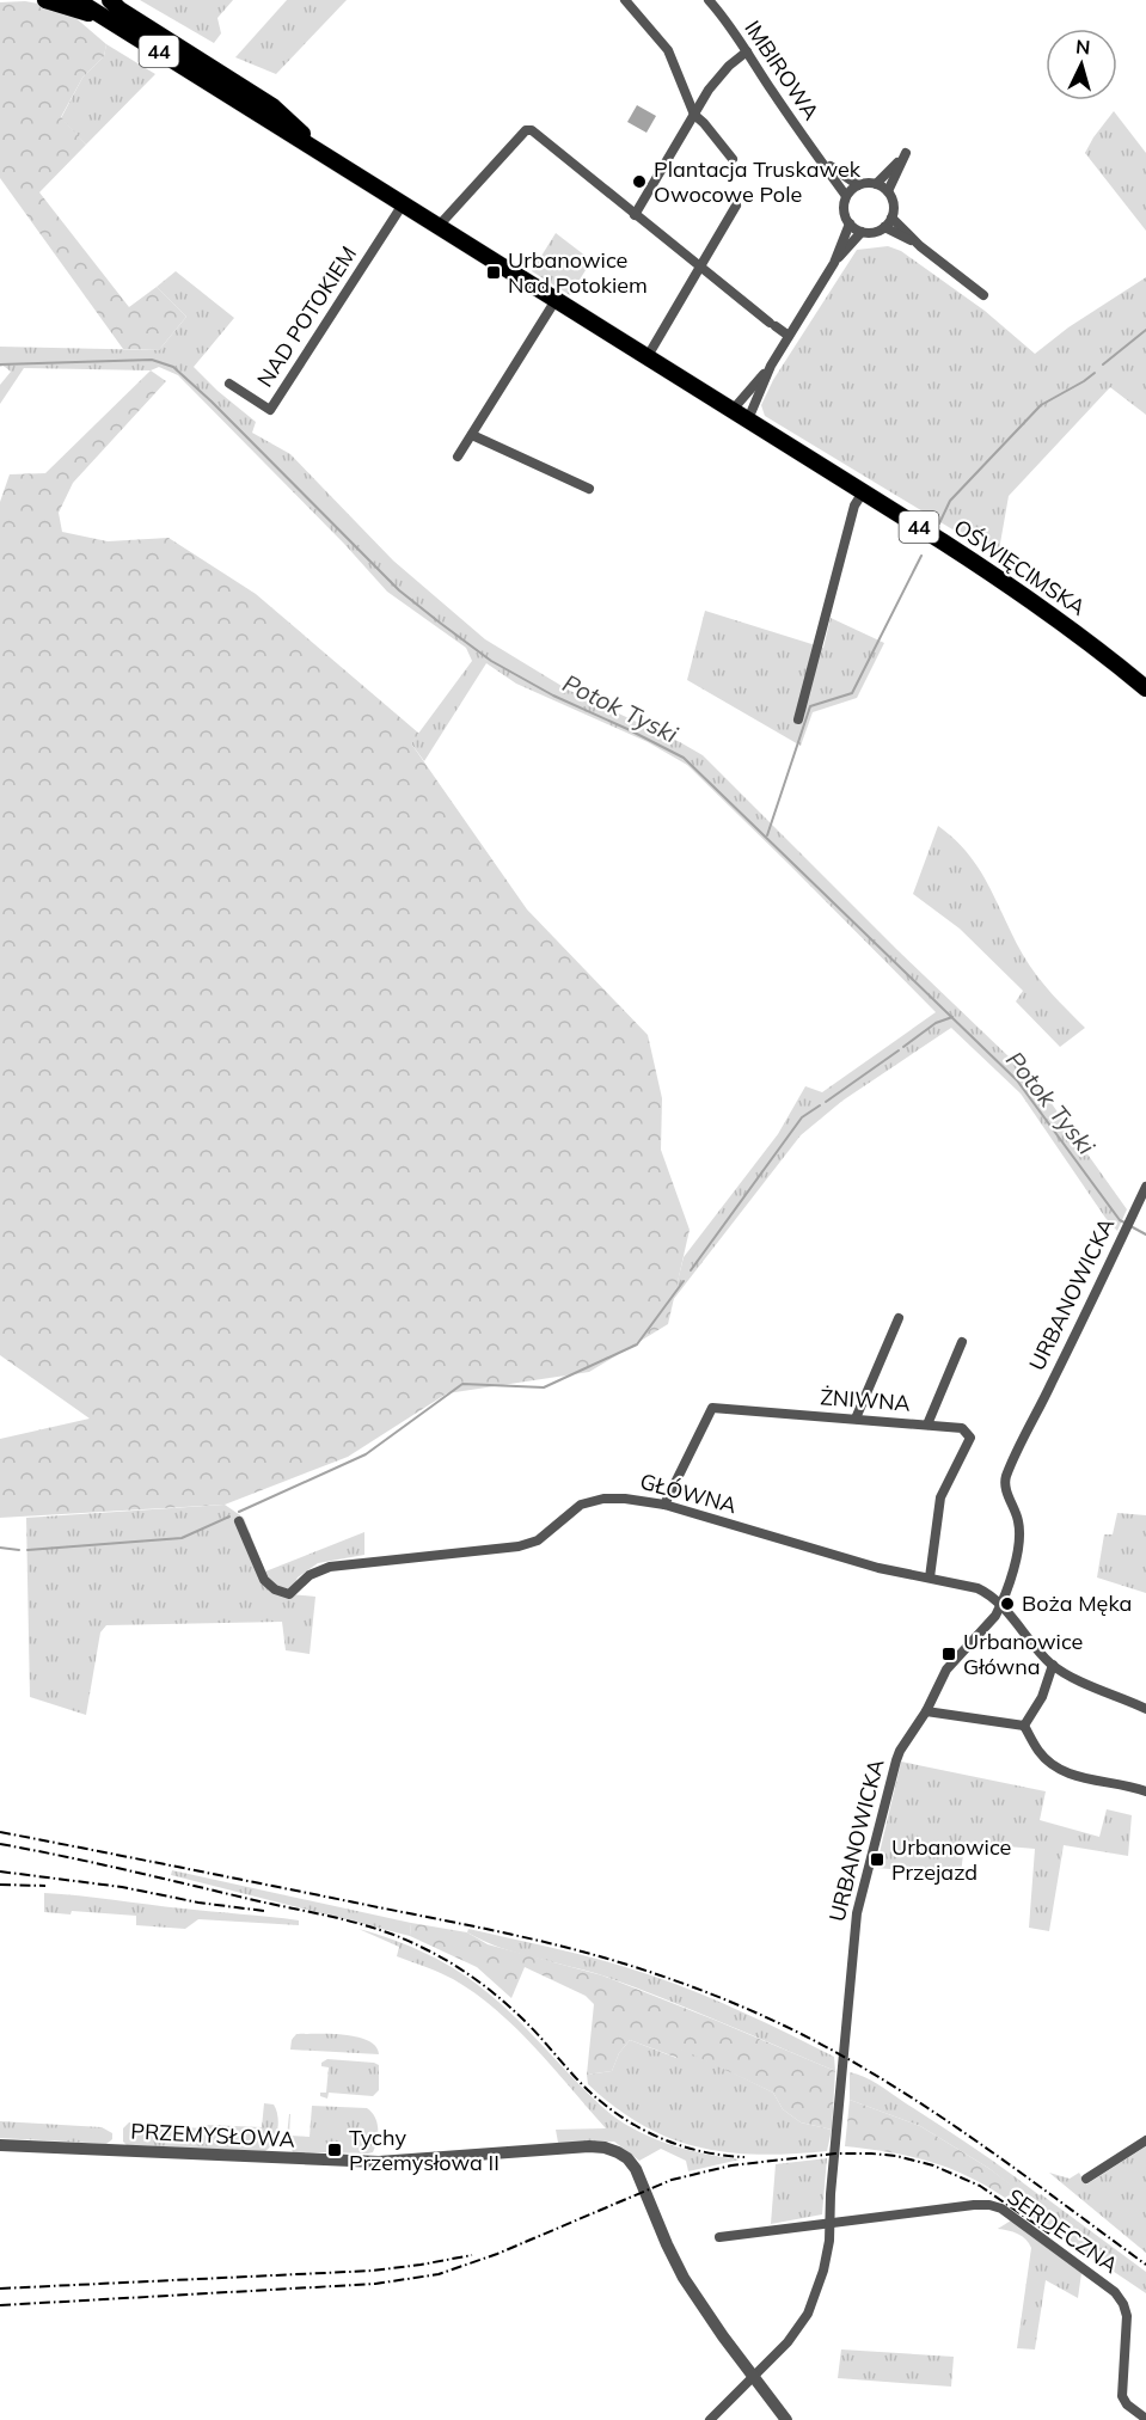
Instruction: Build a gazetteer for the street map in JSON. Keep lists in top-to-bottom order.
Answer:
{
  "streets": {
    "highway": ["44", "OŚWIĘCIMSKA"],
    "street": [
      "IMBIROWA",
      "NAD POTOKIEM",
      "URBANOWICKA",
      "ŻNIWNA",
      "GŁÓWNA",
      "PRZEMYSŁOWA",
      "SERDECZNA"
    ]
  },
  "crossings": [
    ["NAD POTOKIEM", "OŚWIĘCIMSKA"],
    ["URBANOWICKA", "GŁÓWNA"],
    ["URBANOWICKA", "PRZEMYSŁOWA"],
    ["URBANOWICKA", "SERDECZNA"],
    ["ŻNIWNA", "GŁÓWNA"]
  ],
  "water": ["Potok Tyski"],
  "places": {
    "other": ["Plantacja Truskawek Owocowe Pole", "Boża Męka"],
    "transit": [
      "Urbanowice Nad Potokiem",
      "Urbanowice Główna",
      "Urbanowice Przejazd",
      "Tychy Przemysłowa II"
    ]
  },
  "north": "top"
}
